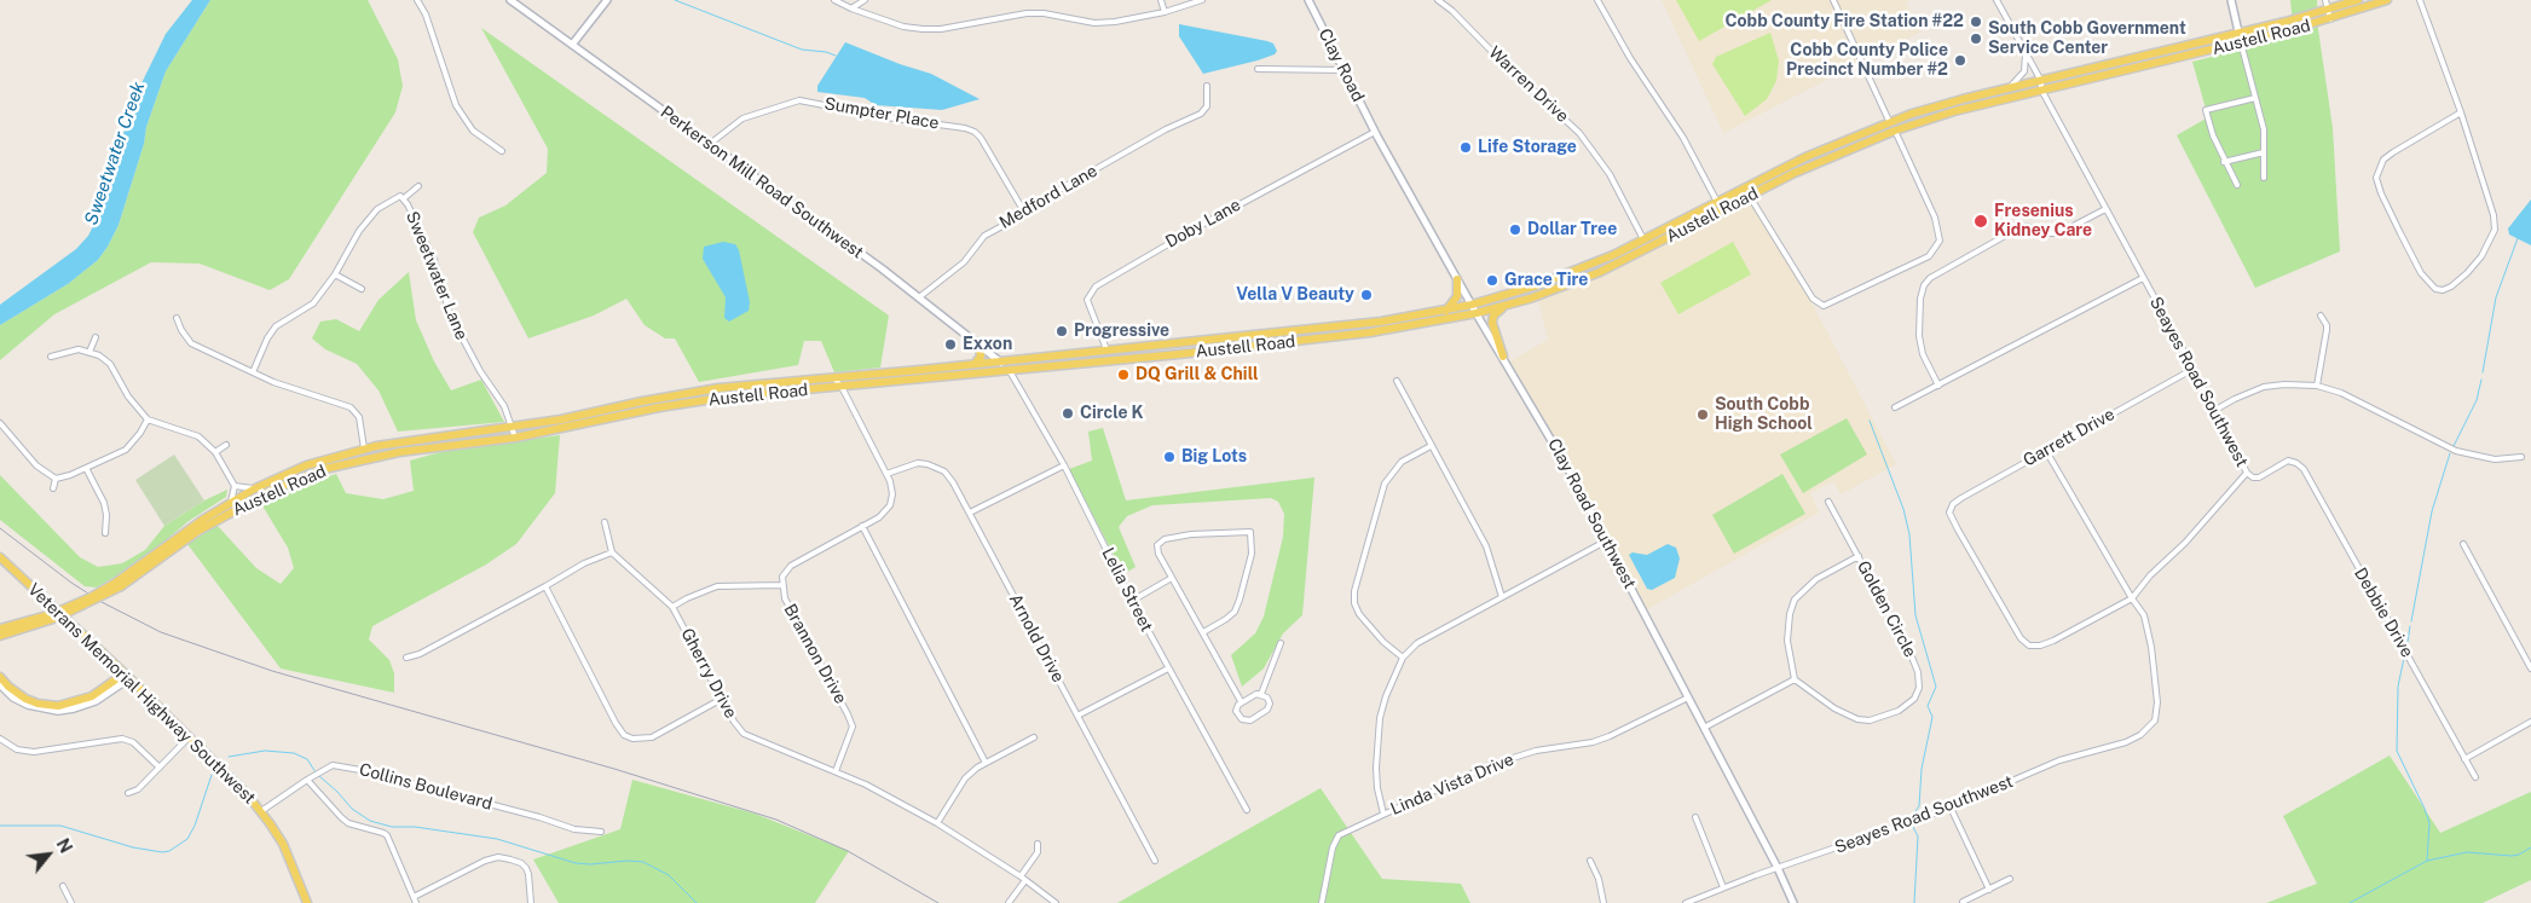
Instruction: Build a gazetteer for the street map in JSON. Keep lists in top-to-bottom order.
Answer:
{
  "streets": {
    "main road": ["Austell Road", "Veterans Memorial Highway Southwest"],
    "street": [
      "Clay Road",
      "Warren Drive",
      "Sumpter Place",
      "Perkerson Mill Road Southwest",
      "Medford Lane",
      "Doby Lane",
      "Sweetwater Lane",
      "Seayes Road Southwest",
      "Garrett Drive",
      "Clay Road Southwest",
      "Lelia Street",
      "Golden Circle",
      "Debbie Drive",
      "Arnold Drive",
      "Brannon Drive",
      "Gherry Drive",
      "Linda Vista Drive",
      "Collins Boulevard"
    ]
  },
  "crossings": [
    ["Austell Road", "Warren Drive"],
    ["Austell Road", "Perkerson Mill Road Southwest"],
    ["Austell Road", "Doby Lane"],
    ["Austell Road", "Sweetwater Lane"],
    ["Austell Road", "Seayes Road Southwest"],
    ["Austell Road", "Clay Road Southwest"],
    ["Austell Road", "Lelia Street"],
    ["Austell Road", "Brannon Drive"],
    ["Clay Road", "Doby Lane"],
    ["Clay Road", "Clay Road Southwest"],
    ["Sumpter Place", "Perkerson Mill Road Southwest"],
    ["Sumpter Place", "Medford Lane"],
    ["Perkerson Mill Road Southwest", "Medford Lane"],
    ["Perkerson Mill Road Southwest", "Lelia Street"],
    ["Doby Lane", "Clay Road Southwest"],
    ["Seayes Road Southwest", "Garrett Drive"],
    ["Seayes Road Southwest", "Clay Road Southwest"],
    ["Seayes Road Southwest", "Debbie Drive"],
    ["Clay Road Southwest", "Linda Vista Drive"],
    ["Arnold Drive", "Brannon Drive"],
    ["Brannon Drive", "Gherry Drive"],
    ["Veterans Memorial Highway Southwest", "Collins Boulevard"]
  ],
  "water": ["Sweetwater Creek"],
  "places": [
    "Cobb County Fire Station #22",
    "South Cobb Government Service Center",
    "Cobb County Police Precinct Number #2",
    "Life Storage",
    "Fresenius Kidney Care",
    "Dollar Tree",
    "Grace Tire",
    "Vella V Beauty",
    "Progressive",
    "Exxon",
    "DQ Grill & Chill",
    "Circle K",
    "South Cobb High School",
    "Big Lots"
  ],
  "north": "top right"
}
